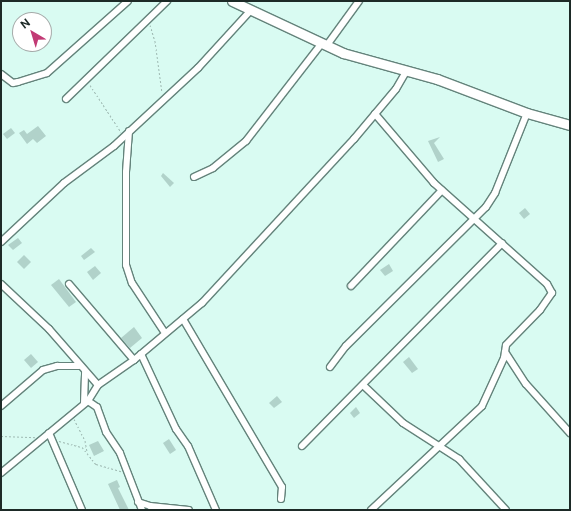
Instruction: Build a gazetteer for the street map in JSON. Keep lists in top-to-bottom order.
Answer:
{
  "north": "top left"
}
